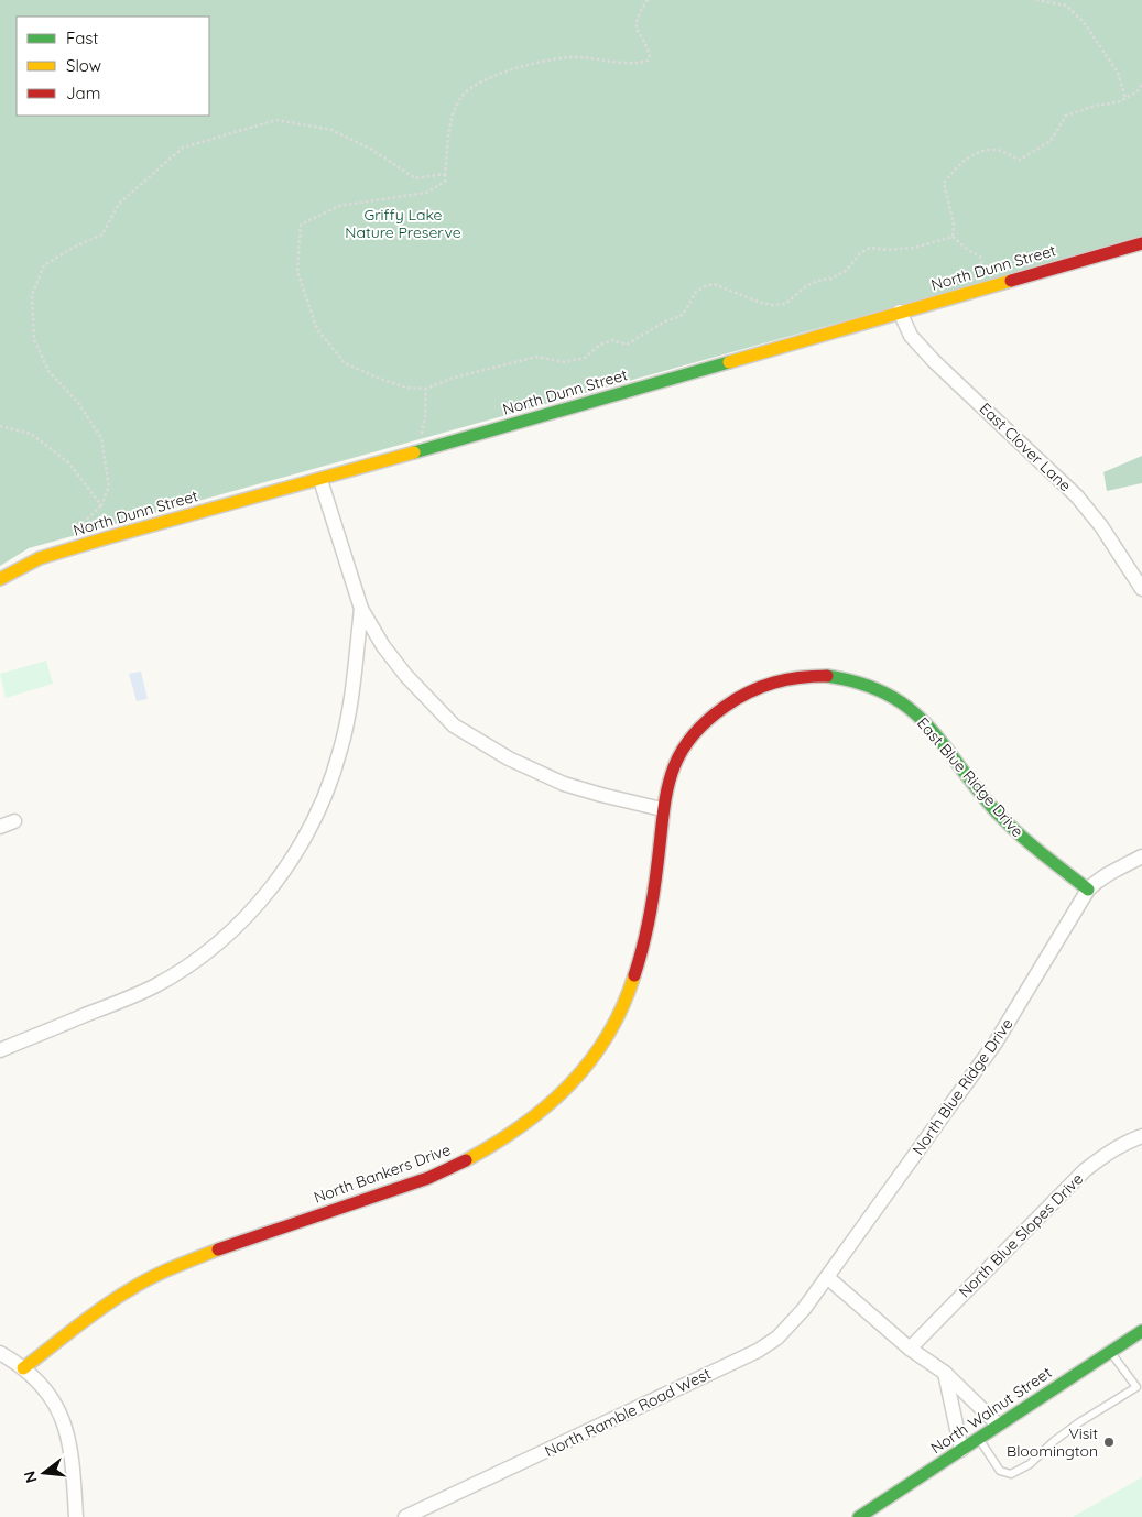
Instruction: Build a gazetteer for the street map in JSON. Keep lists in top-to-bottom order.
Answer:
{
  "streets": {
    "street": [
      "North Dunn Street",
      "East Clover Lane",
      "East Blue Ridge Drive",
      "North Blue Ridge Drive",
      "North Bankers Drive",
      "North Blue Slopes Drive",
      "North Walnut Street",
      "North Ramble Road West"
    ]
  },
  "crossings": [
    ["North Dunn Street", "East Clover Lane"],
    ["East Blue Ridge Drive", "North Blue Ridge Drive"],
    ["East Blue Ridge Drive", "North Bankers Drive"],
    ["North Blue Ridge Drive", "North Ramble Road West"]
  ],
  "parks": ["Griffy Lake Nature Preserve"],
  "places": ["Visit Bloomington"],
  "legend": ["Fast", "Slow", "Jam"],
  "north": "left"
}
